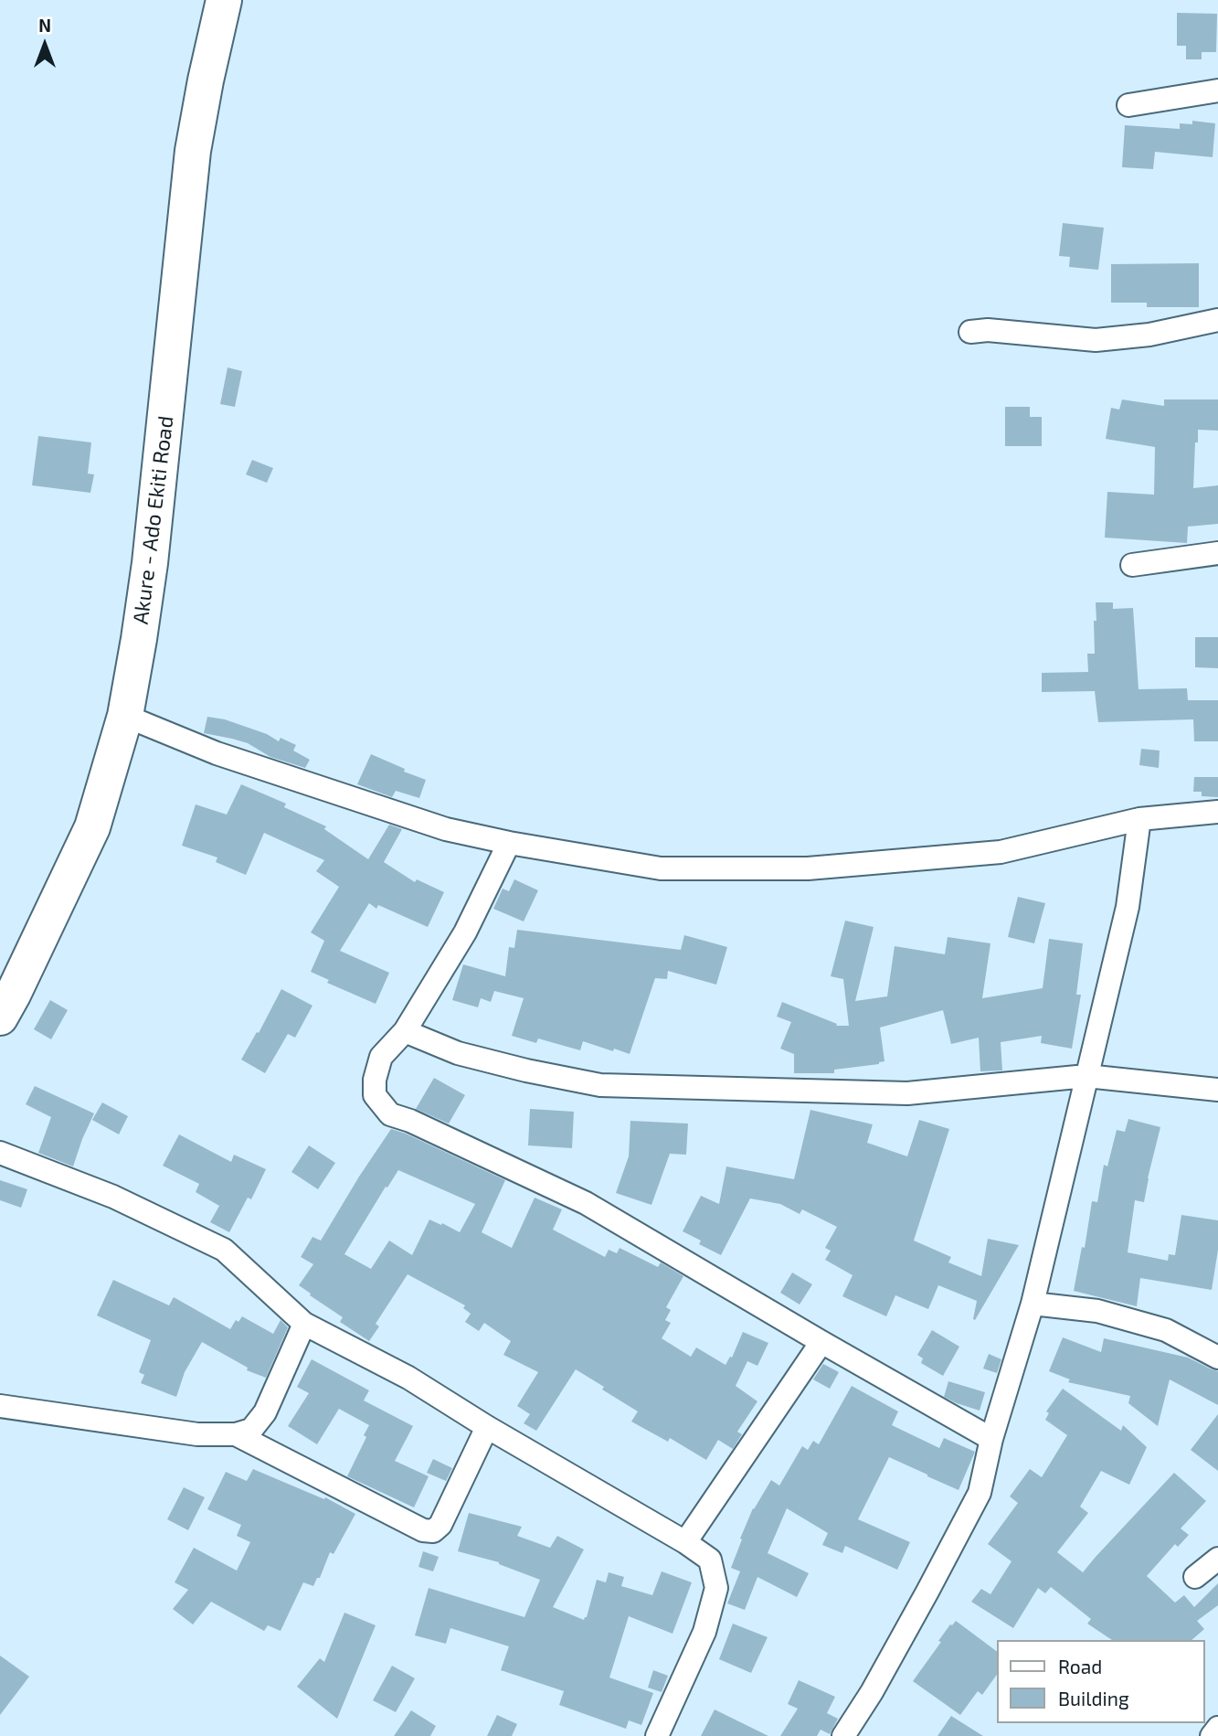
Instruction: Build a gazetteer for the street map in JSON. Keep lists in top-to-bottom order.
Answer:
{
  "streets": {
    "main road": ["Akure - Ado Ekiti Road"]
  },
  "legend": ["Road", "Building"],
  "north": "top"
}
